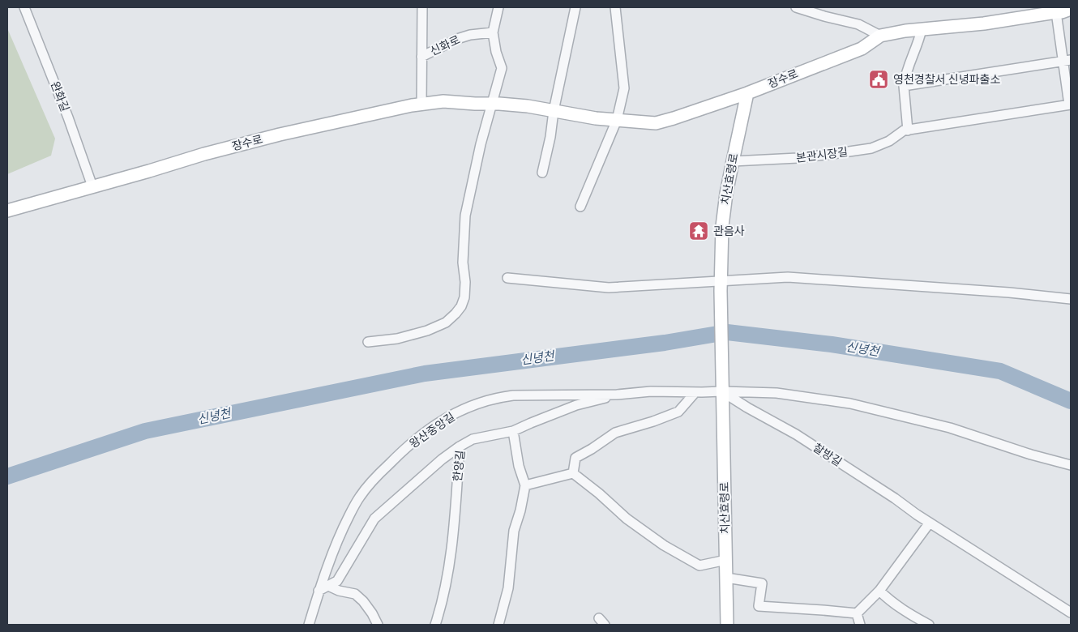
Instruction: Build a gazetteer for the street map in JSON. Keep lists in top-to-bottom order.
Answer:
{
  "streets": {
    "main road": ["장수로", "치산효령로"],
    "street": [
      "신화로",
      "완화길",
      "본관시장길",
      "왕산중앙길",
      "찰방길",
      "한양길"
    ]
  },
  "crossings": [
    ["신화로", "장수로"],
    ["장수로", "완화길"],
    ["장수로", "치산효령로"],
    ["본관시장길", "치산효령로"],
    ["치산효령로", "왕산중앙길"],
    ["치산효령로", "찰방길"],
    ["왕산중앙길", "찰방길"],
    ["왕산중앙길", "한양길"]
  ],
  "water": ["신녕천"],
  "places": {
    "public building": ["영천경찰서 신녕파출소"],
    "temple": ["관음사"]
  }
}
